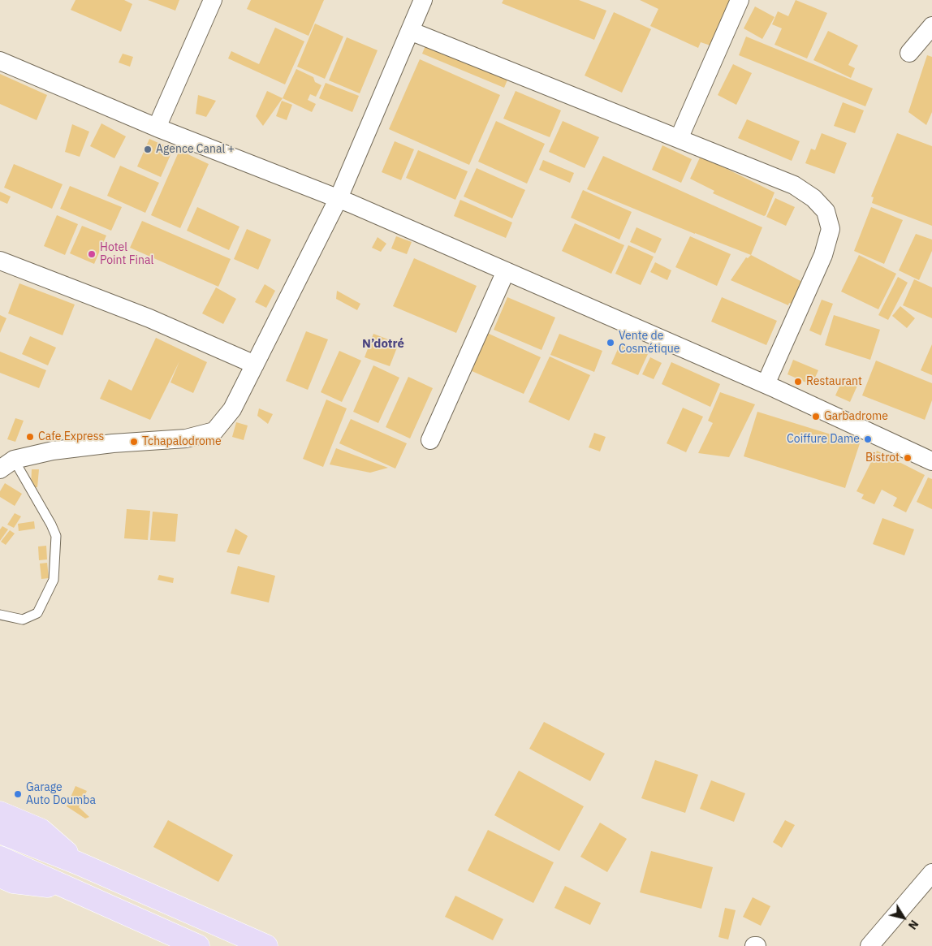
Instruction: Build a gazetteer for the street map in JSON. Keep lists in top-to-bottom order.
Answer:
{
  "districts": ["N’dotré"],
  "places": [
    "Agence Canal +",
    "Hotel Point Final",
    "Vente de Cosmétique",
    "Restaurant",
    "Garbadrome",
    "Cafe Express",
    "Coiffure Dame",
    "Tchapalodrome",
    "Bistrot",
    "Garage Auto Doumba"
  ],
  "north": "bottom right"
}
